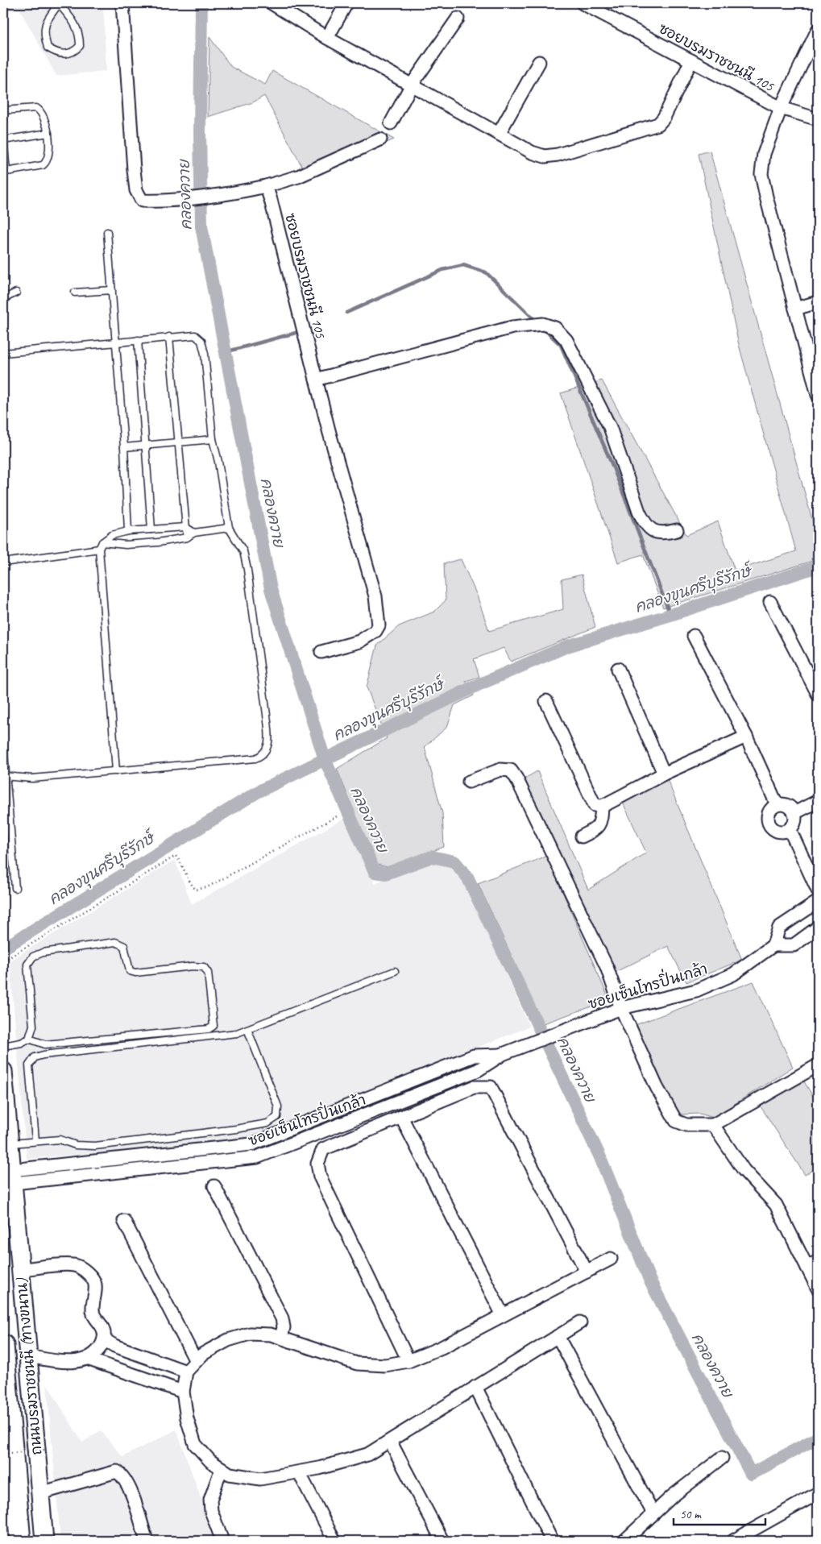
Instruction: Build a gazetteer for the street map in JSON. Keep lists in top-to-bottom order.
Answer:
{
  "streets": {
    "main road": ["ถนนบรมราชชนนี (ทางขนาน)"],
    "street": ["ซอยบรมราชชนนี 105", "ซอยเซ็นโทรปิ่นเกล้า"]
  },
  "crossings": [
    ["ซอยเซ็นโทรปิ่นเกล้า", "ถนนบรมราชชนนี (ทางขนาน)"]
  ],
  "water": ["คลองควาย", "คลองขุนศรีบุรีรักษ์"],
  "scale_bar": "50 m"
}
